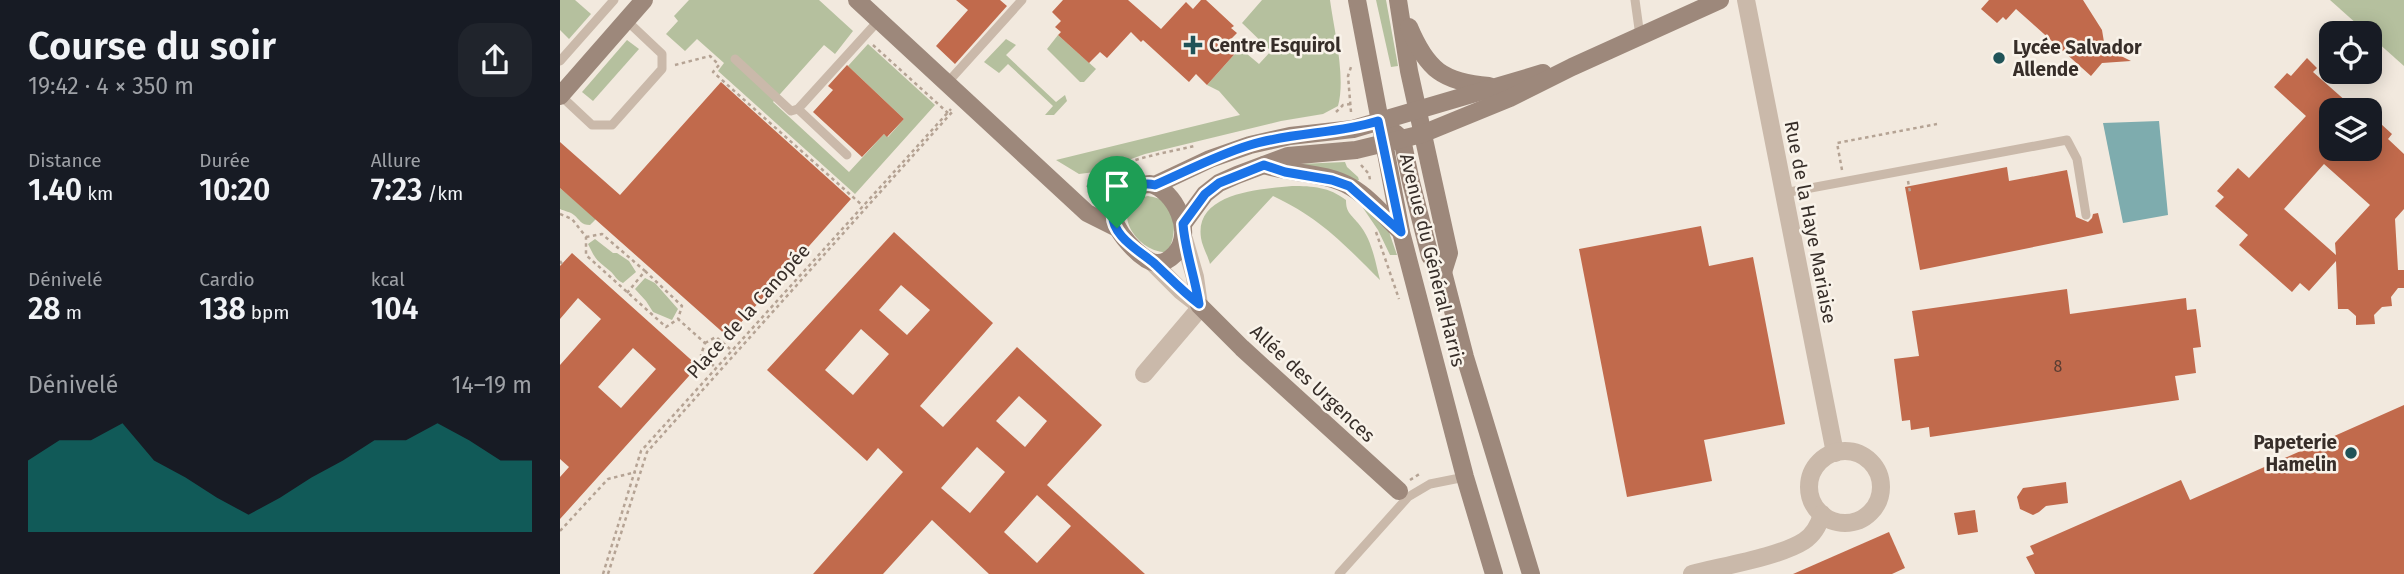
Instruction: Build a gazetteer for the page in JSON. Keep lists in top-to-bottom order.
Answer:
{
  "streets": {
    "street": ["Rue de la Haye Mariaise", "Avenue du Général Harris", "Allée des Urgences"],
    "path": ["Place de la Canopée"]
  },
  "places": {
    "health": ["Centre Esquirol"],
    "other": ["Lycée Salvador Allende", "Papeterie Hamelin"]
  },
  "house_numbers": ["8"],
  "page": {
    "heading": ["Course du soir", "19:42 · 4 × 350 m"],
    "stats": [
      ["Distance", "1.40 km"],
      ["Durée", "10:20"],
      ["Allure", "7:23 /km"],
      ["Dénivelé", "28 m"],
      ["Cardio", "138 bpm"],
      ["kcal", "104"]
    ],
    "chart": ["Dénivelé", "14–19 m"]
  }
}
